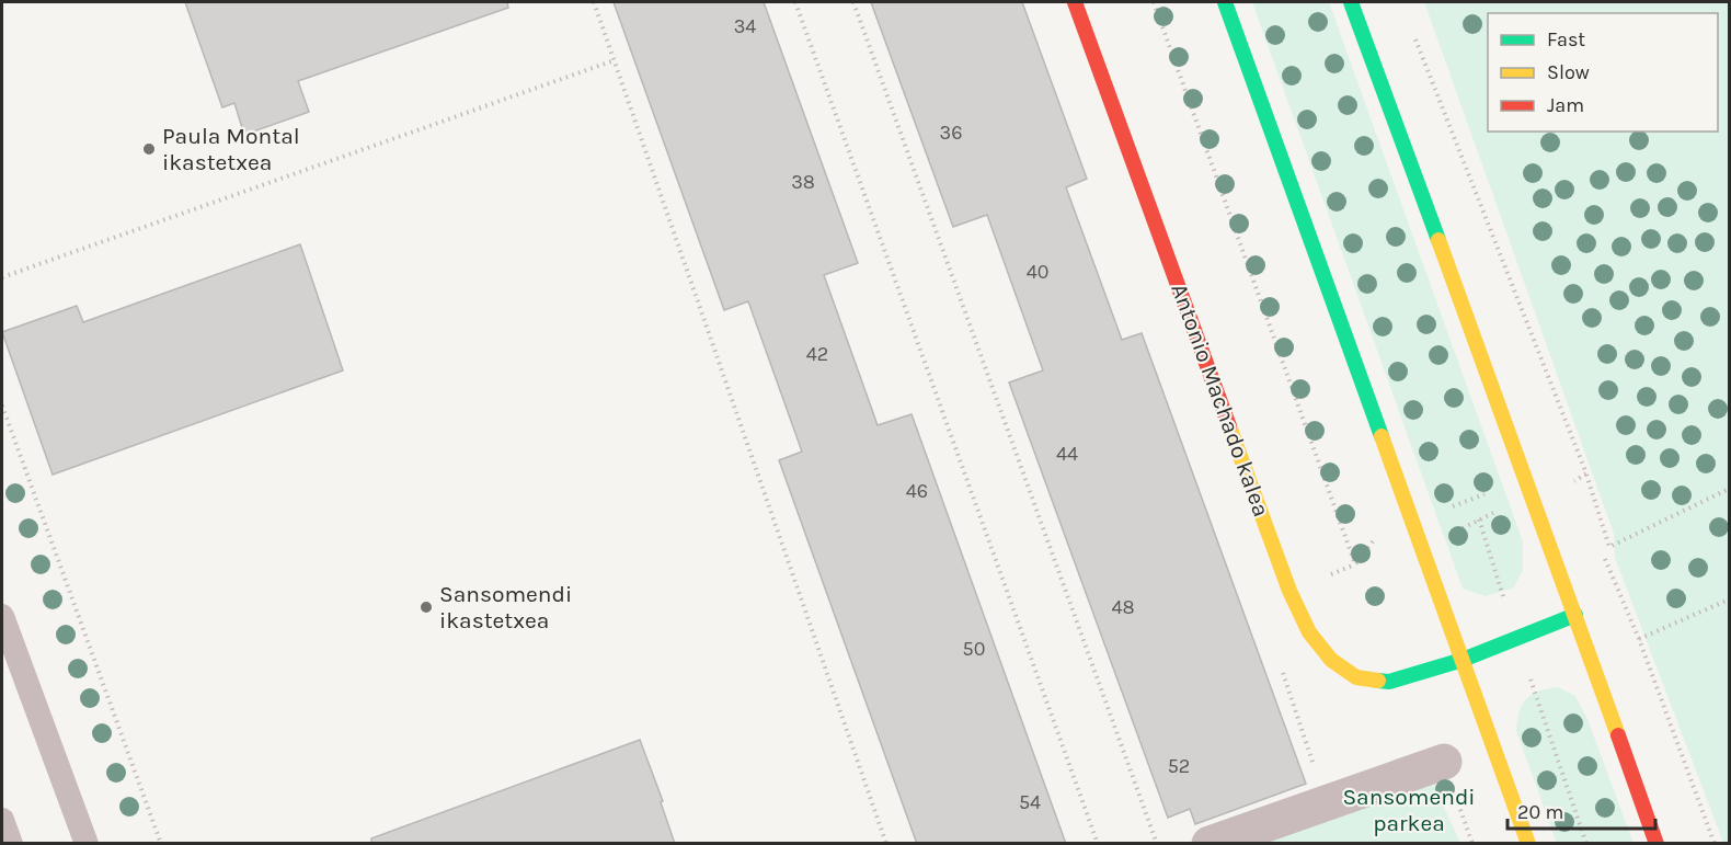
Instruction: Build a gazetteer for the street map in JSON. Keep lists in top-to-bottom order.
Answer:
{
  "streets": {
    "main road": ["Antonio Machado kalea"]
  },
  "parks": ["Sansomendi parkea"],
  "places": ["Paula Montal ikastetxea", "Sansomendi ikastetxea"],
  "house_numbers": [
    "34",
    "36",
    "38",
    "40",
    "42",
    "44",
    "46",
    "48",
    "50",
    "52",
    "54"
  ],
  "legend": ["Fast", "Slow", "Jam"],
  "scale_bar": "20 m"
}
